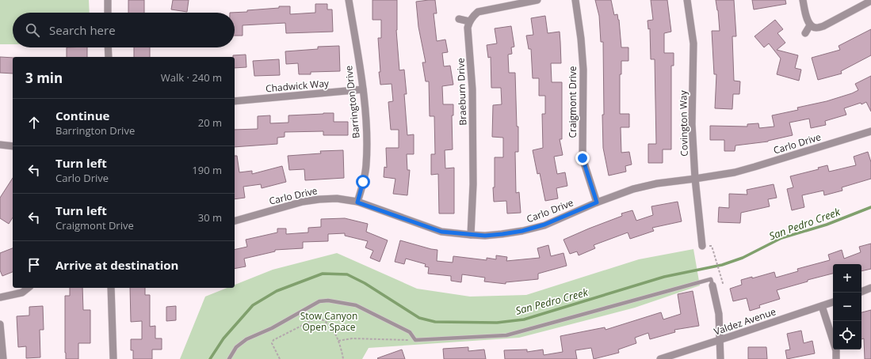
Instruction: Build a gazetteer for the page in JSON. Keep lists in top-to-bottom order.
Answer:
{
  "streets": {
    "street": [
      "Chadwick Way",
      "Braeburn Drive",
      "Barrington Drive",
      "Craigmont Drive",
      "Covington Way",
      "Carlo Drive",
      "Valdez Avenue"
    ]
  },
  "crossings": [
    ["Chadwick Way", "Barrington Drive"],
    ["Braeburn Drive", "Carlo Drive"],
    ["Barrington Drive", "Carlo Drive"],
    ["Craigmont Drive", "Carlo Drive"],
    ["Covington Way", "Carlo Drive"]
  ],
  "water": ["San Pedro Creek"],
  "parks": ["Stow Canyon Open Space"],
  "page": {
    "search": "Search here",
    "heading": ["3 min", "Walk · 240 m"],
    "list": [
      ["Continue", "Barrington Drive", "20 m"],
      ["Turn left", "Carlo Drive", "190 m"],
      ["Turn left", "Craigmont Drive", "30 m"],
      "Arrive at destination"
    ],
    "map_buttons": ["+", "−"]
  }
}
